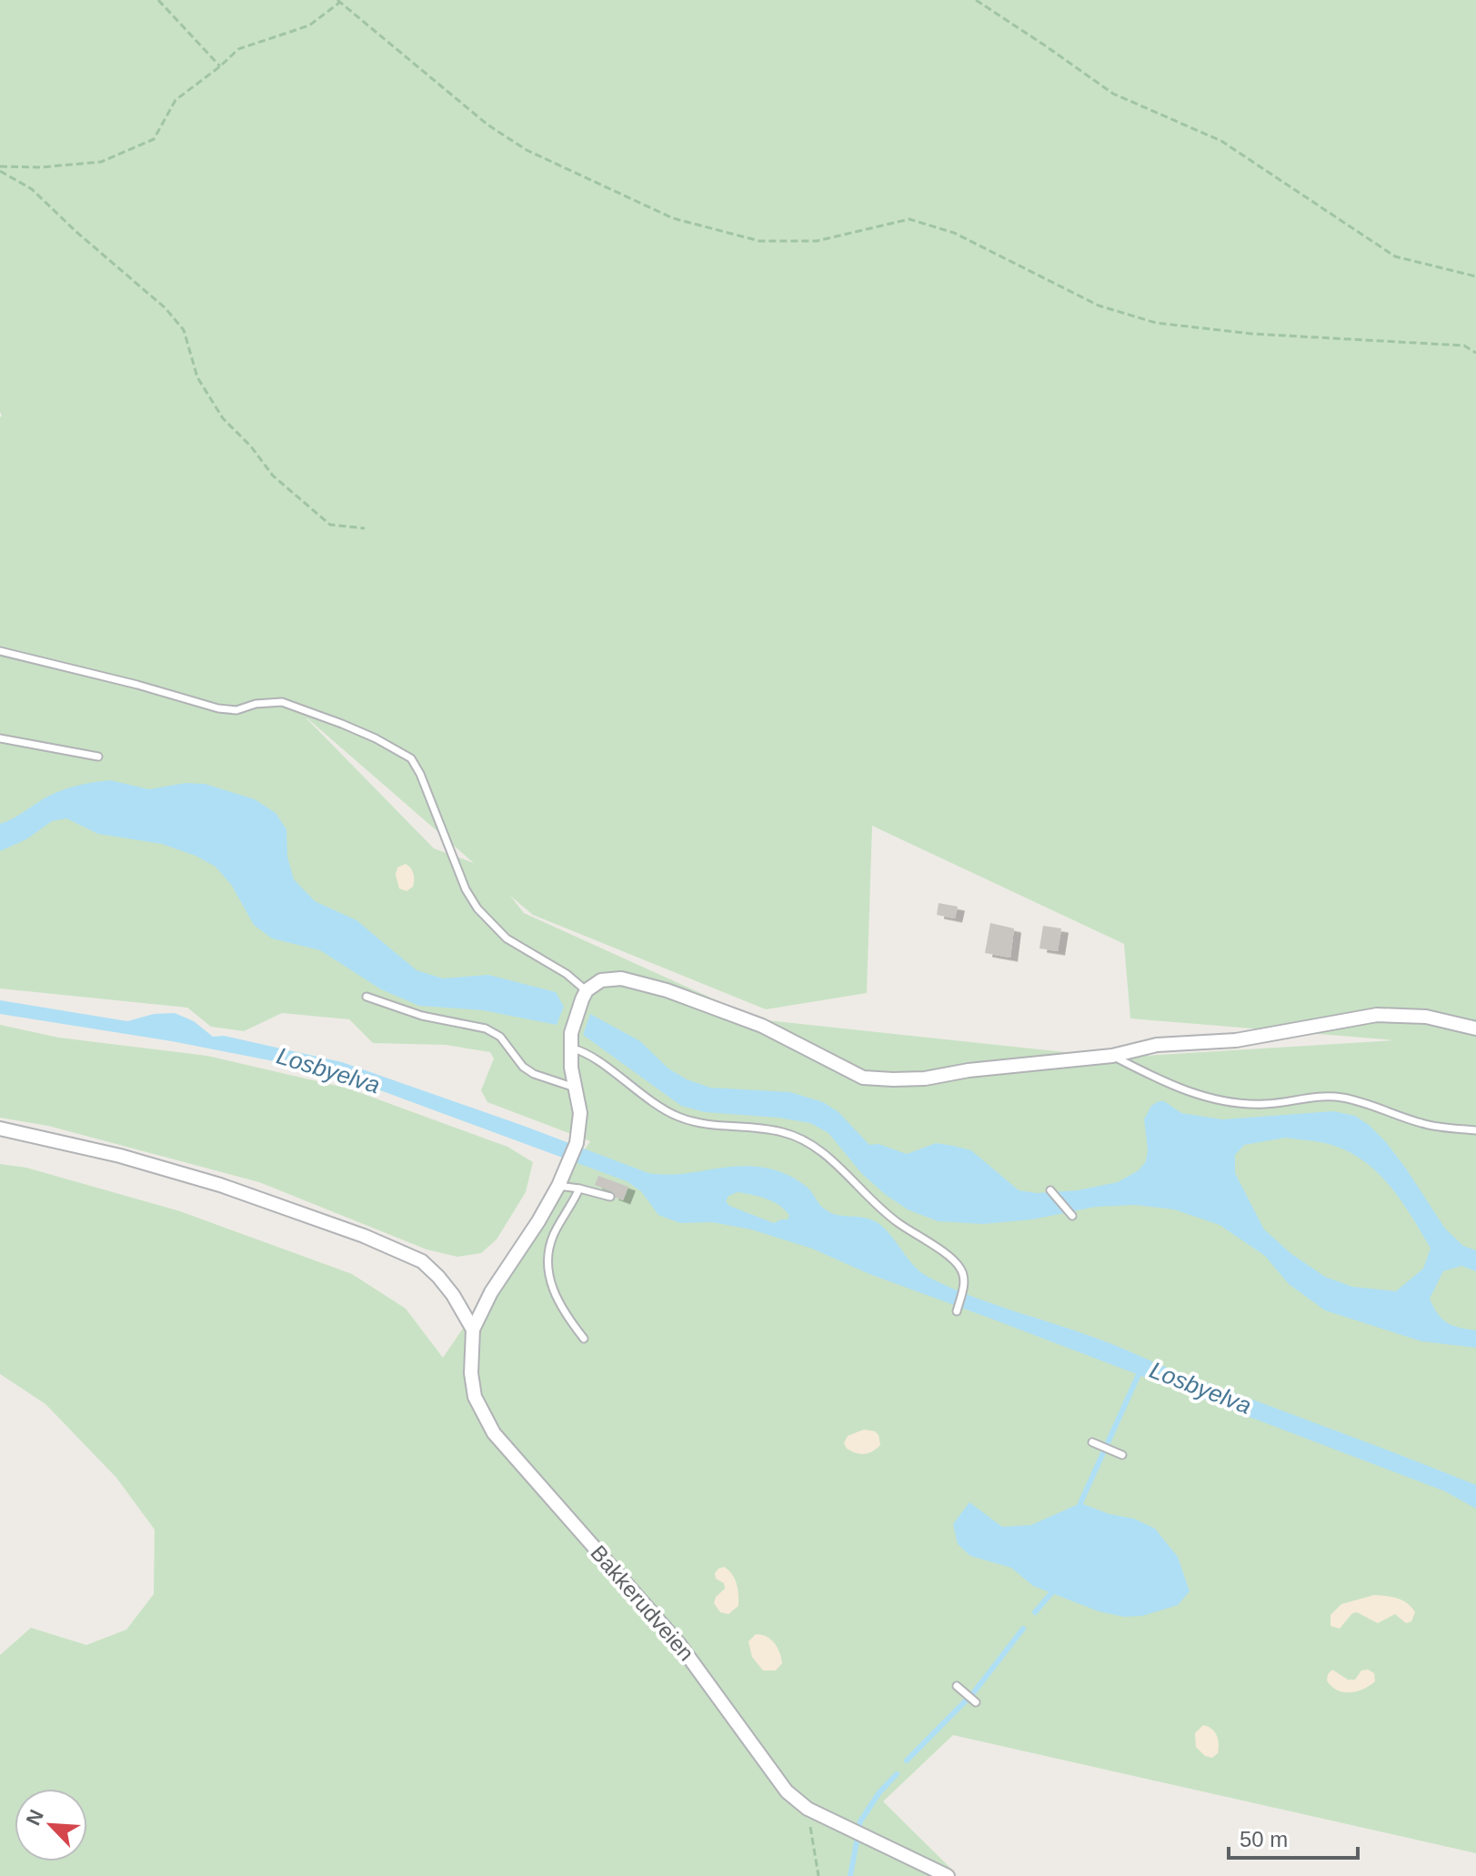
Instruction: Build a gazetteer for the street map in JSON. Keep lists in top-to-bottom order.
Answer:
{
  "streets": {
    "street": ["Bakkerudveien"]
  },
  "water": ["Losbyelva"],
  "scale_bar": "50 m",
  "north": "top left"
}
